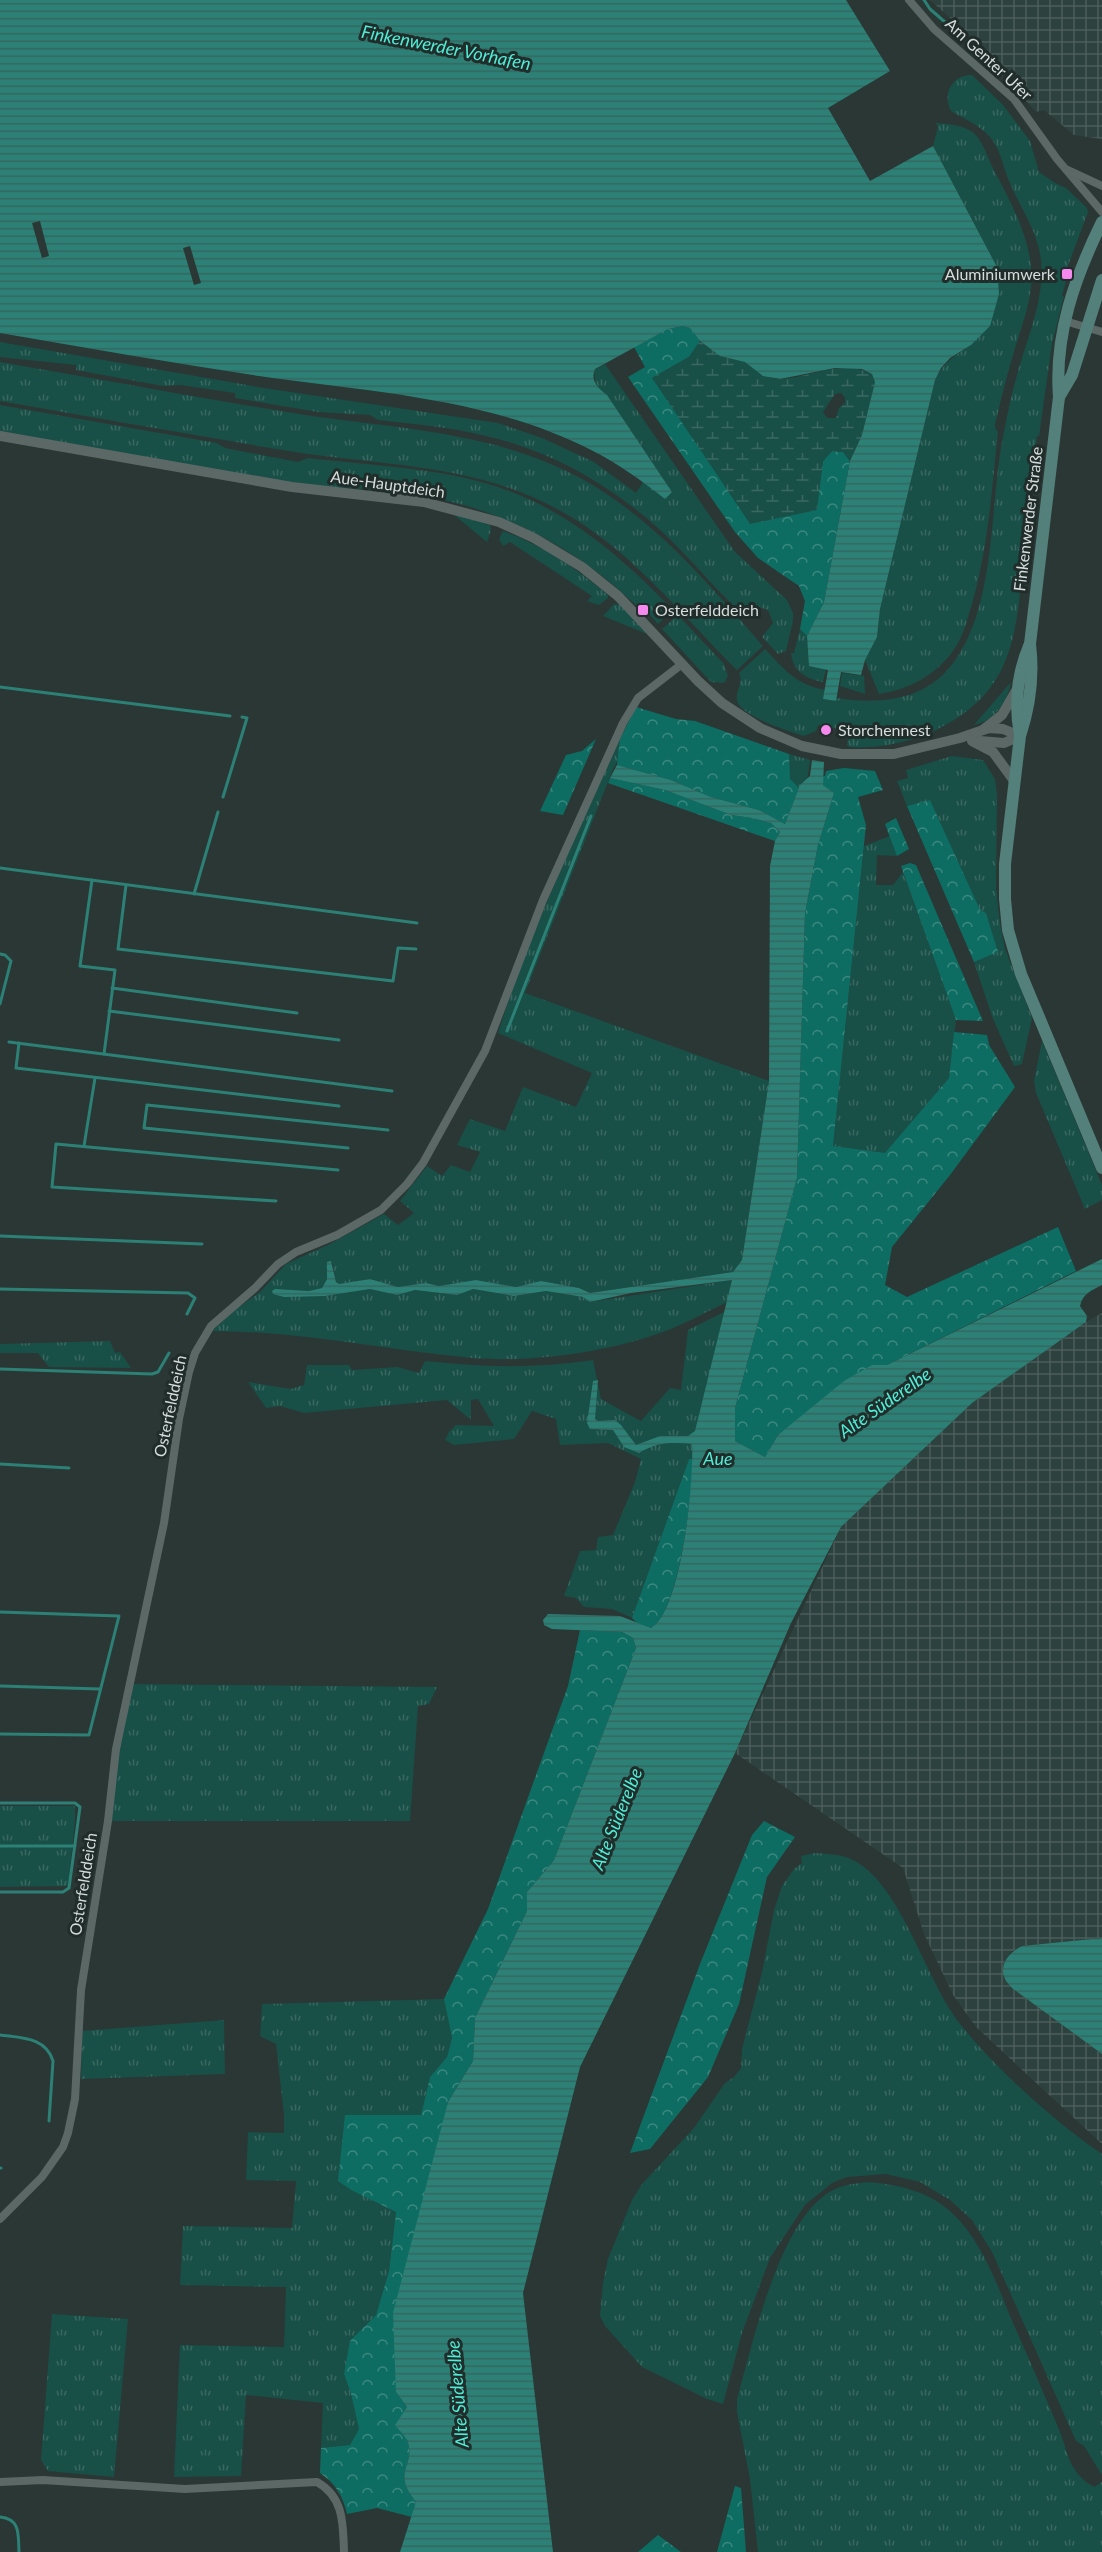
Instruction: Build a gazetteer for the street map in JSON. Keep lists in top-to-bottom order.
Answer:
{
  "streets": {
    "main road": ["Finkenwerder Straße"],
    "street": ["Am Genter Ufer", "Aue-Hauptdeich", "Osterfelddeich"]
  },
  "crossings": [
    ["Aue-Hauptdeich", "Osterfelddeich"]
  ],
  "water": ["Finkenwerder Vorhafen", "Alte Süderelbe", "Aue"],
  "places": {
    "transit": ["Aluminiumwerk", "Osterfelddeich"],
    "other": ["Storchennest"]
  }
}
